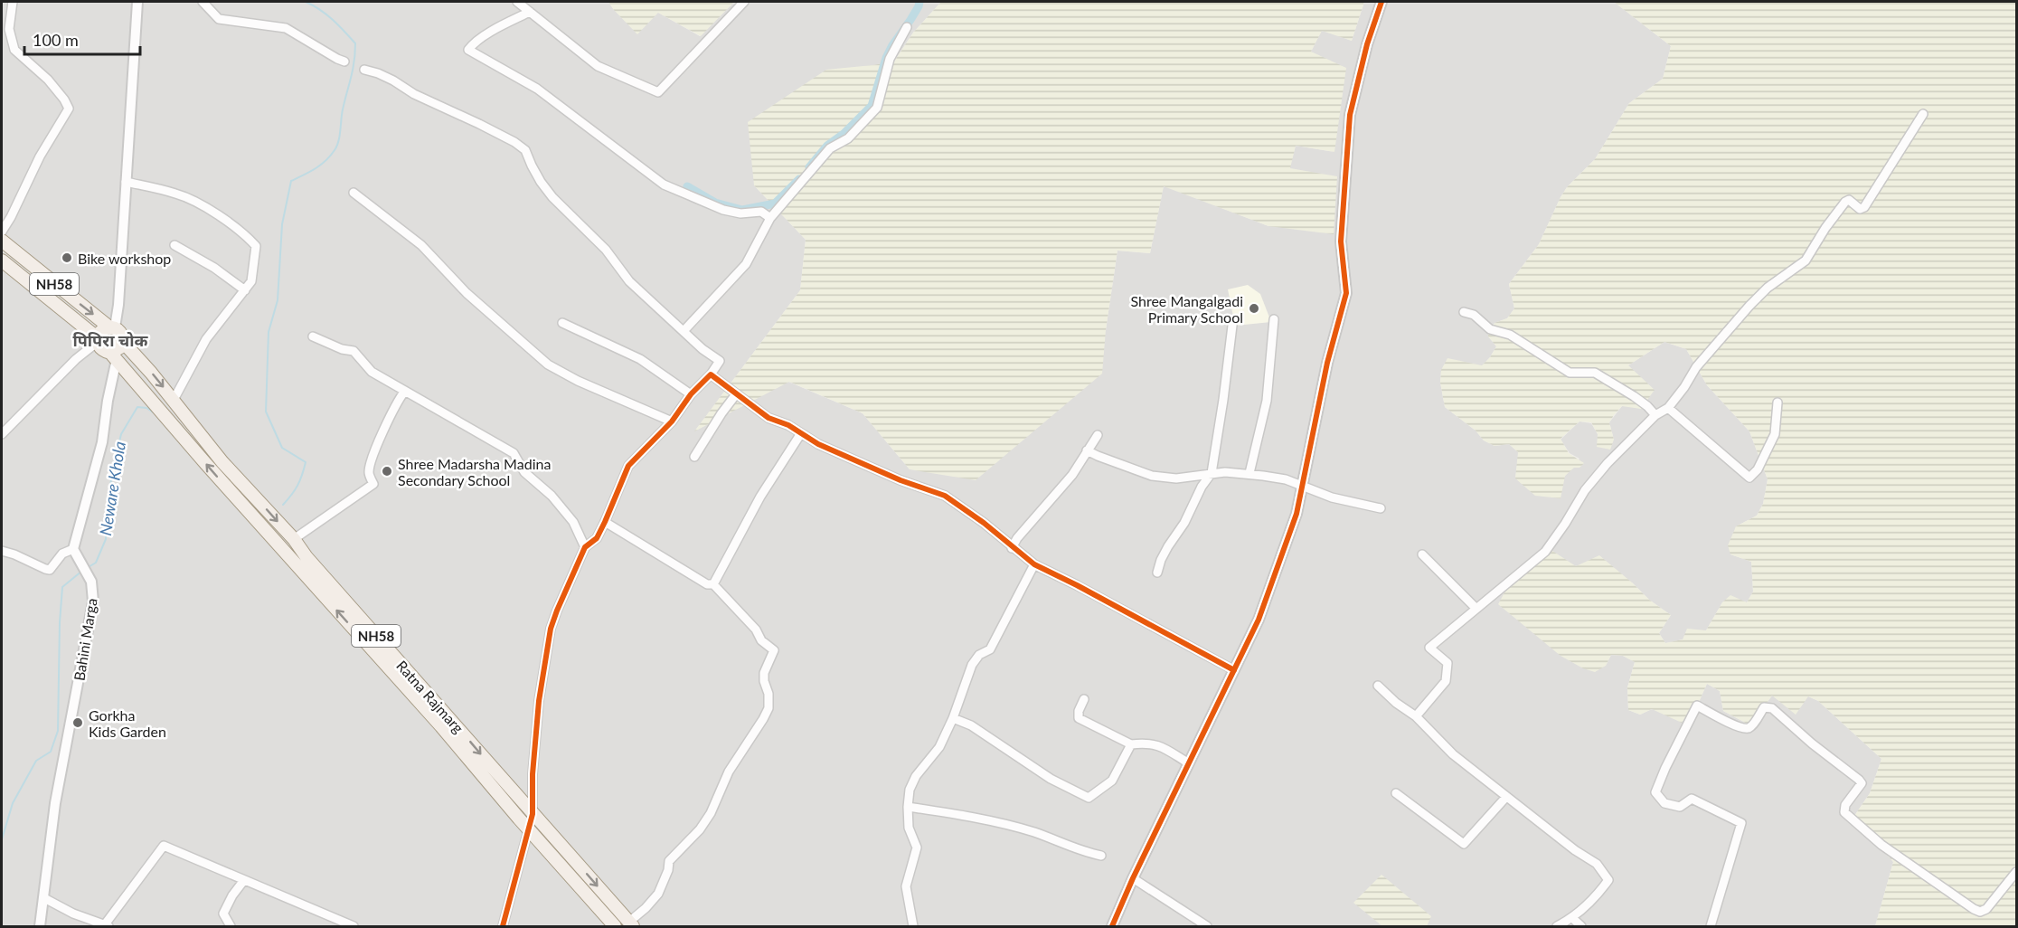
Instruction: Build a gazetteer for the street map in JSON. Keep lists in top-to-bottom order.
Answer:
{
  "streets": {
    "main road": ["NH58", "Ratna Rajmarg"],
    "street": ["Bahini Marga"]
  },
  "districts": ["पिपिरा चोक"],
  "water": ["Neware Khola"],
  "places": [
    "Bike workshop",
    "Shree Mangalgadi Primary School",
    "Shree Madarsha Madina Secondary School",
    "Gorkha Kids Garden"
  ],
  "scale_bar": "100 m"
}
